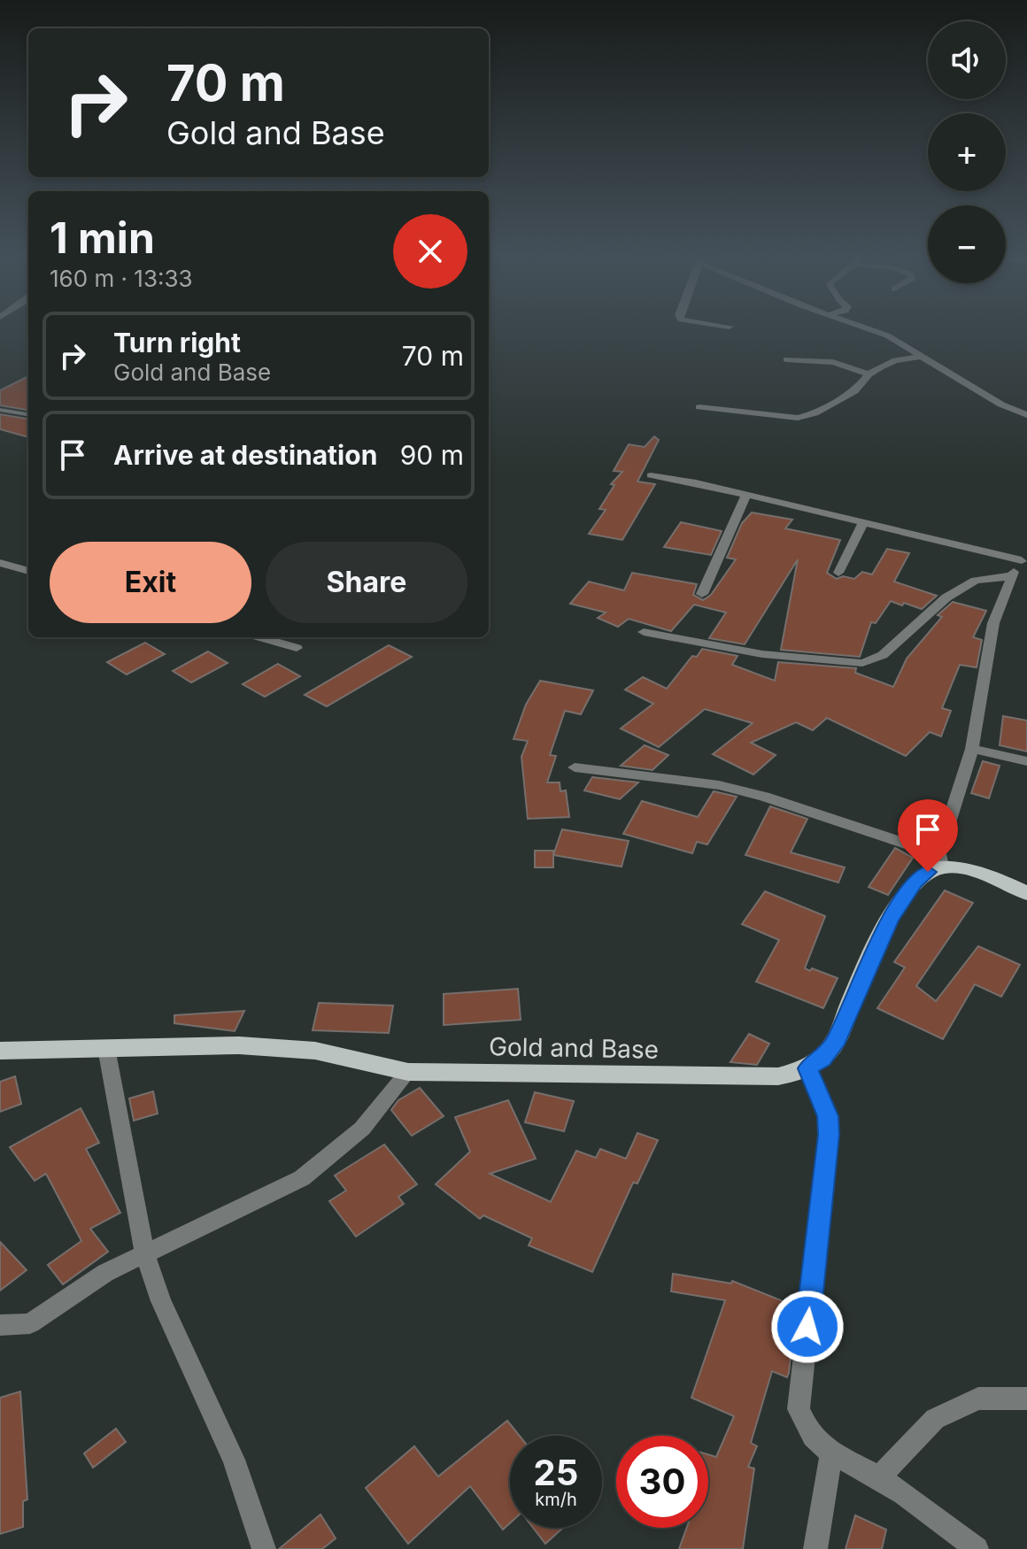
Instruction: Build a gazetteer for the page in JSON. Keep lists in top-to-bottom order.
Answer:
{
  "streets": {
    "main road": ["Gold and Base"]
  },
  "page": {
    "map_buttons": ["+", "−"],
    "turn": ["70 m", "Gold and Base"],
    "heading": ["1 min", "160 m · 13:33"],
    "list": [
      {
        "name": "Turn right",
        "note": "Gold and Base",
        "value": "70 m"
      },
      {
        "name": "Arrive at destination",
        "value": "90 m"
      }
    ],
    "buttons": ["Exit", "Share"],
    "speed": "25 km/h",
    "limit": "30"
  }
}
